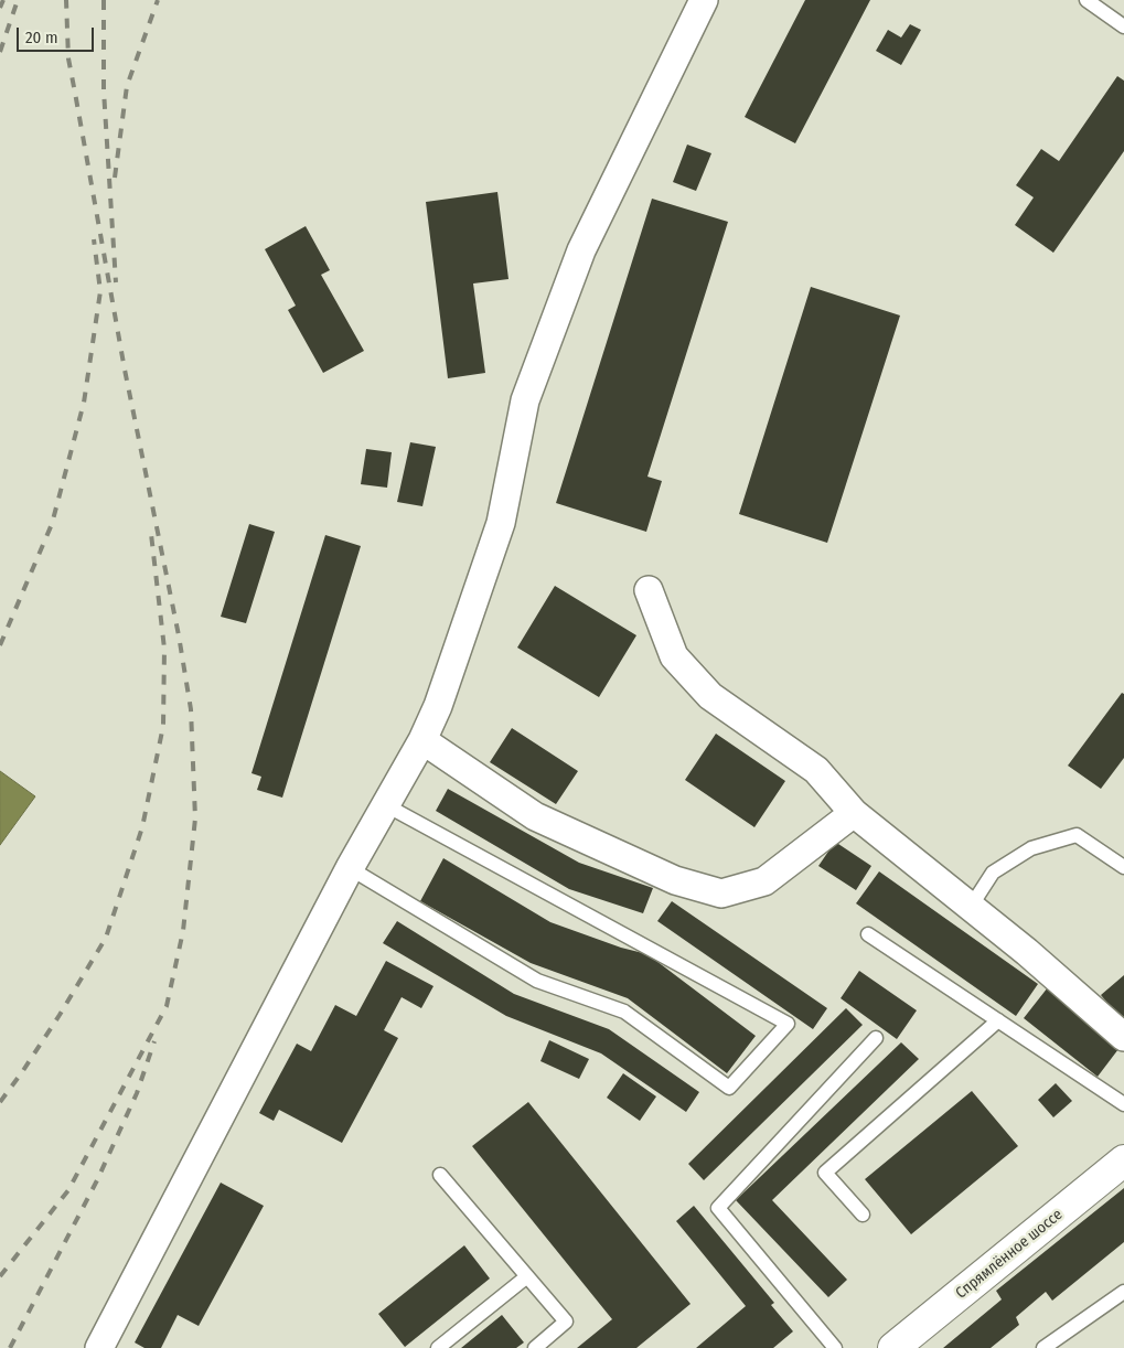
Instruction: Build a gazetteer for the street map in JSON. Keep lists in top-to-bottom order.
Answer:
{
  "streets": {
    "main road": ["Спрямлённое шоссе"]
  },
  "scale_bar": "20 m"
}
